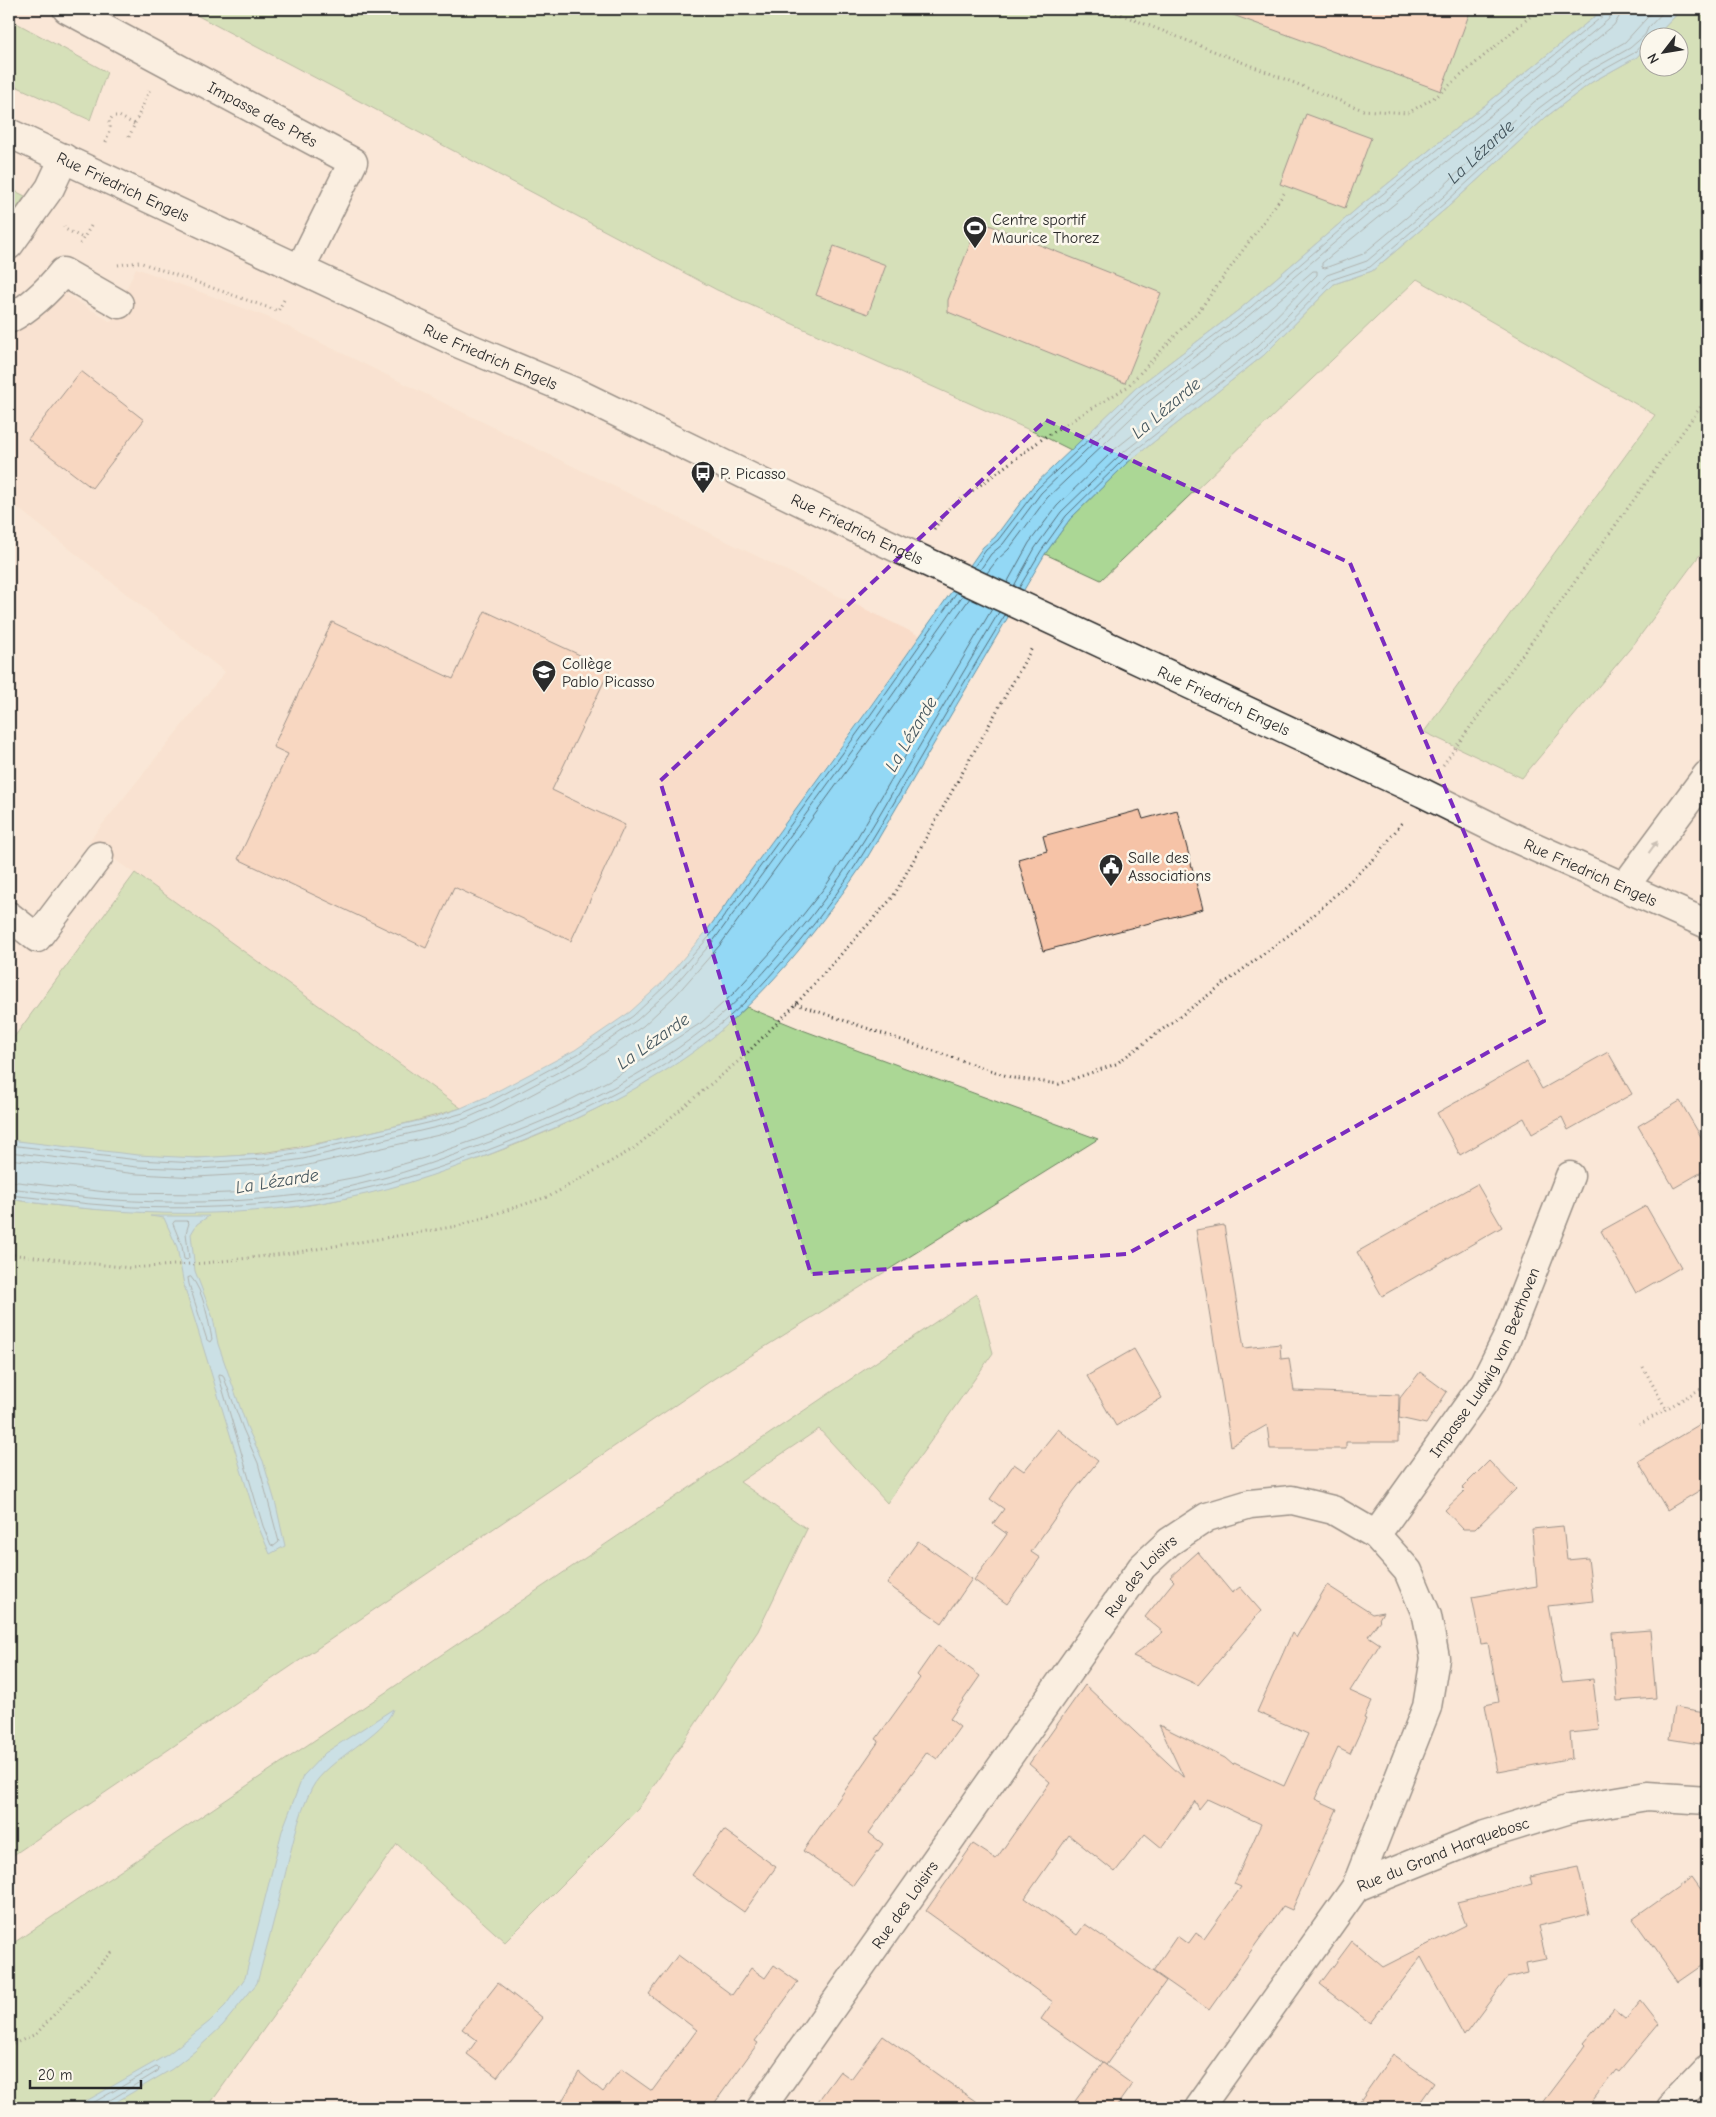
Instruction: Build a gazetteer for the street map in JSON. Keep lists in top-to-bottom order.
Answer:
{
  "streets": {
    "street": [
      "Impasse des Prés",
      "Rue Friedrich Engels",
      "Impasse Ludwig van Beethoven",
      "Rue des Loisirs",
      "Rue du Grand Harquebosc"
    ]
  },
  "crossings": [
    ["Impasse des Prés", "Rue Friedrich Engels"],
    ["Impasse Ludwig van Beethoven", "Rue des Loisirs"],
    ["Rue des Loisirs", "Rue du Grand Harquebosc"]
  ],
  "water": ["La Lézarde"],
  "places": {
    "sports": ["Centre sportif Maurice Thorez"],
    "bus stop": ["P. Picasso"],
    "school or university": ["Collège Pablo Picasso"],
    "public building": ["Salle des Associations"]
  },
  "scale_bar": "20 m",
  "north": "bottom left"
}
